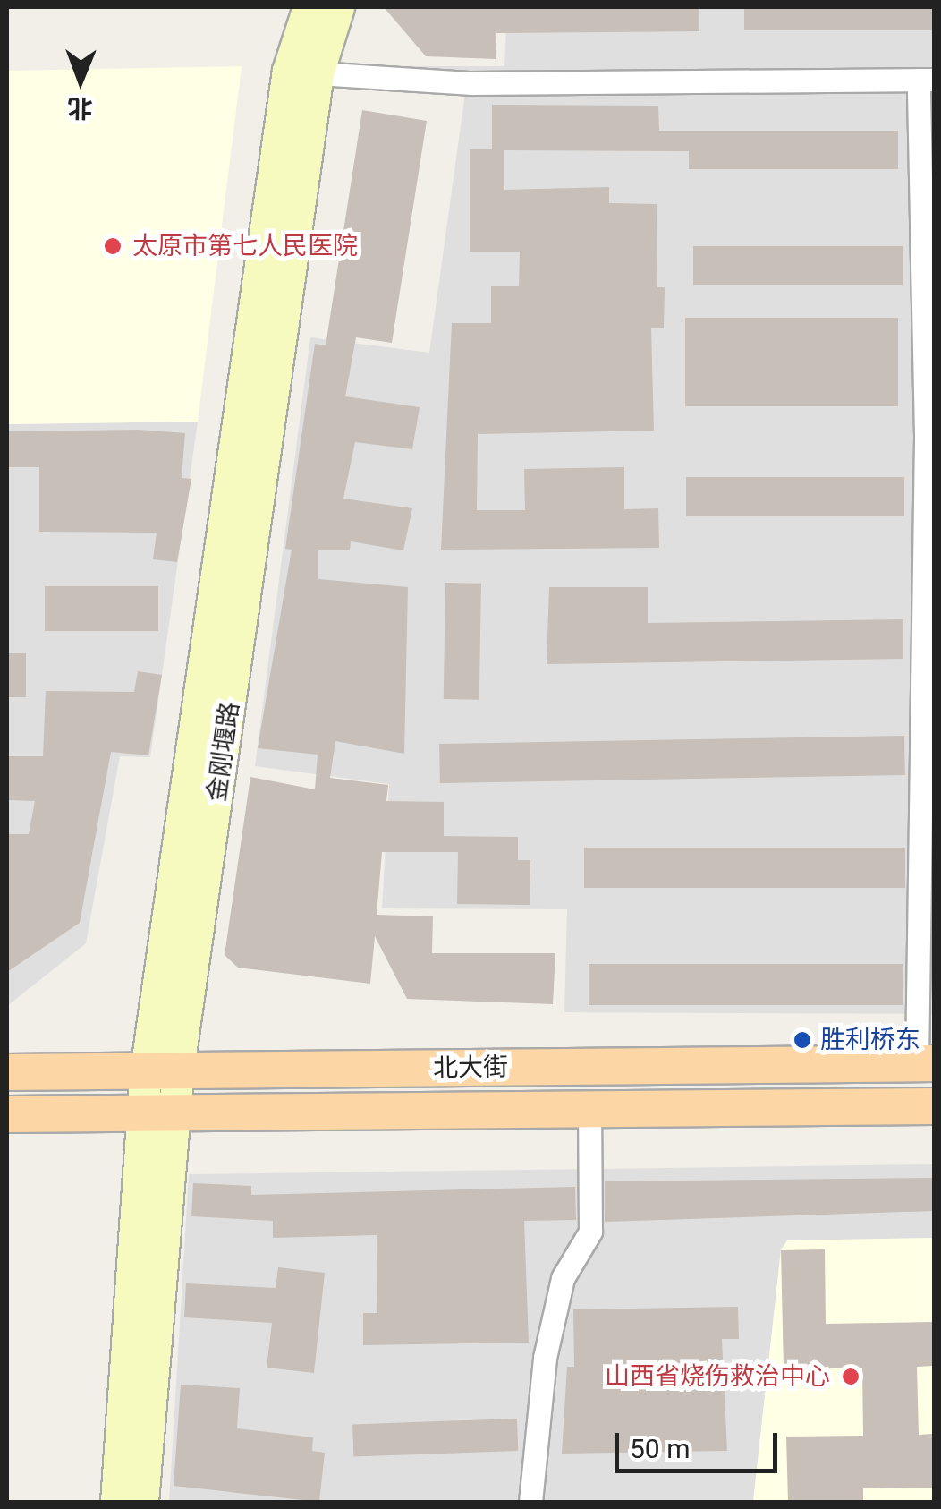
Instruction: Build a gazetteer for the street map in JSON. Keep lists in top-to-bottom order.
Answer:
{
  "streets": {
    "main road": ["金刚堰路", "北大街"]
  },
  "crossings": [
    ["金刚堰路", "北大街"]
  ],
  "places": ["太原市第七人民医院", "胜利桥东", "山西省烧伤救治中心"],
  "scale_bar": "50 m",
  "north": "bottom"
}
